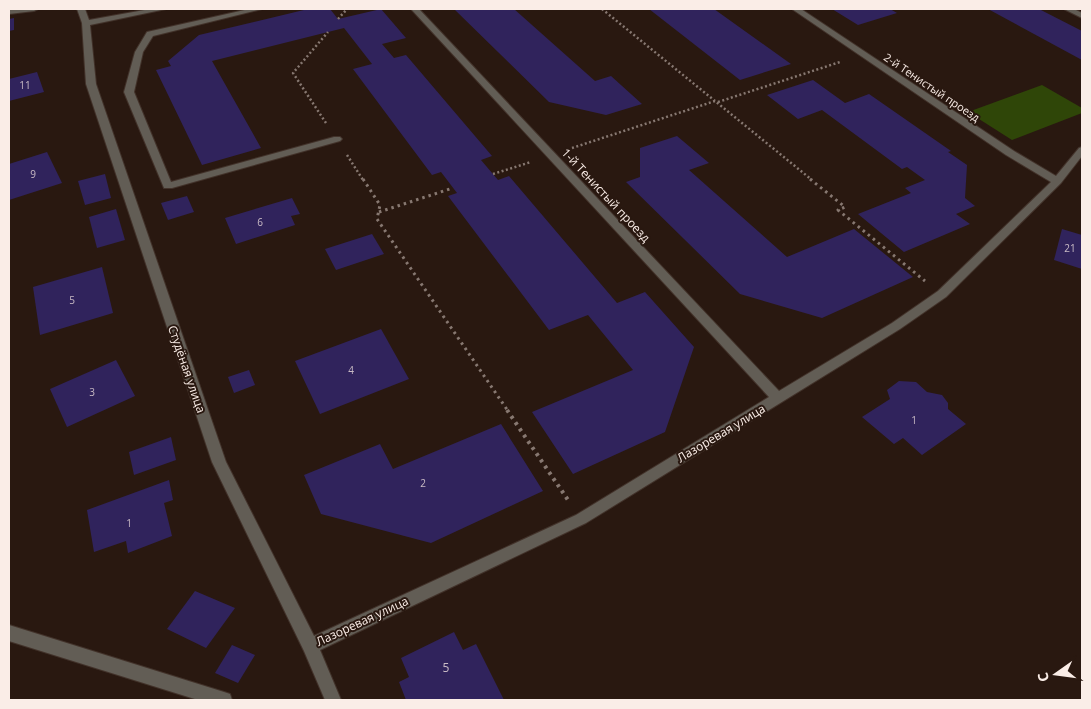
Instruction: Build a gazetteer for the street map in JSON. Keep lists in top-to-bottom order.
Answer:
{
  "streets": {
    "street": [
      "2-й Тенистый проезд",
      "1-й Тенистый проезд",
      "Студёная улица",
      "Лазоревая улица"
    ]
  },
  "crossings": [
    ["2-й Тенистый проезд", "Лазоревая улица"],
    ["1-й Тенистый проезд", "Лазоревая улица"],
    ["Студёная улица", "Лазоревая улица"]
  ],
  "house_numbers": [
    "11",
    "9",
    "6",
    "21",
    "5",
    "4",
    "3",
    "1",
    "2",
    "1",
    "5"
  ],
  "north": "left"
}
